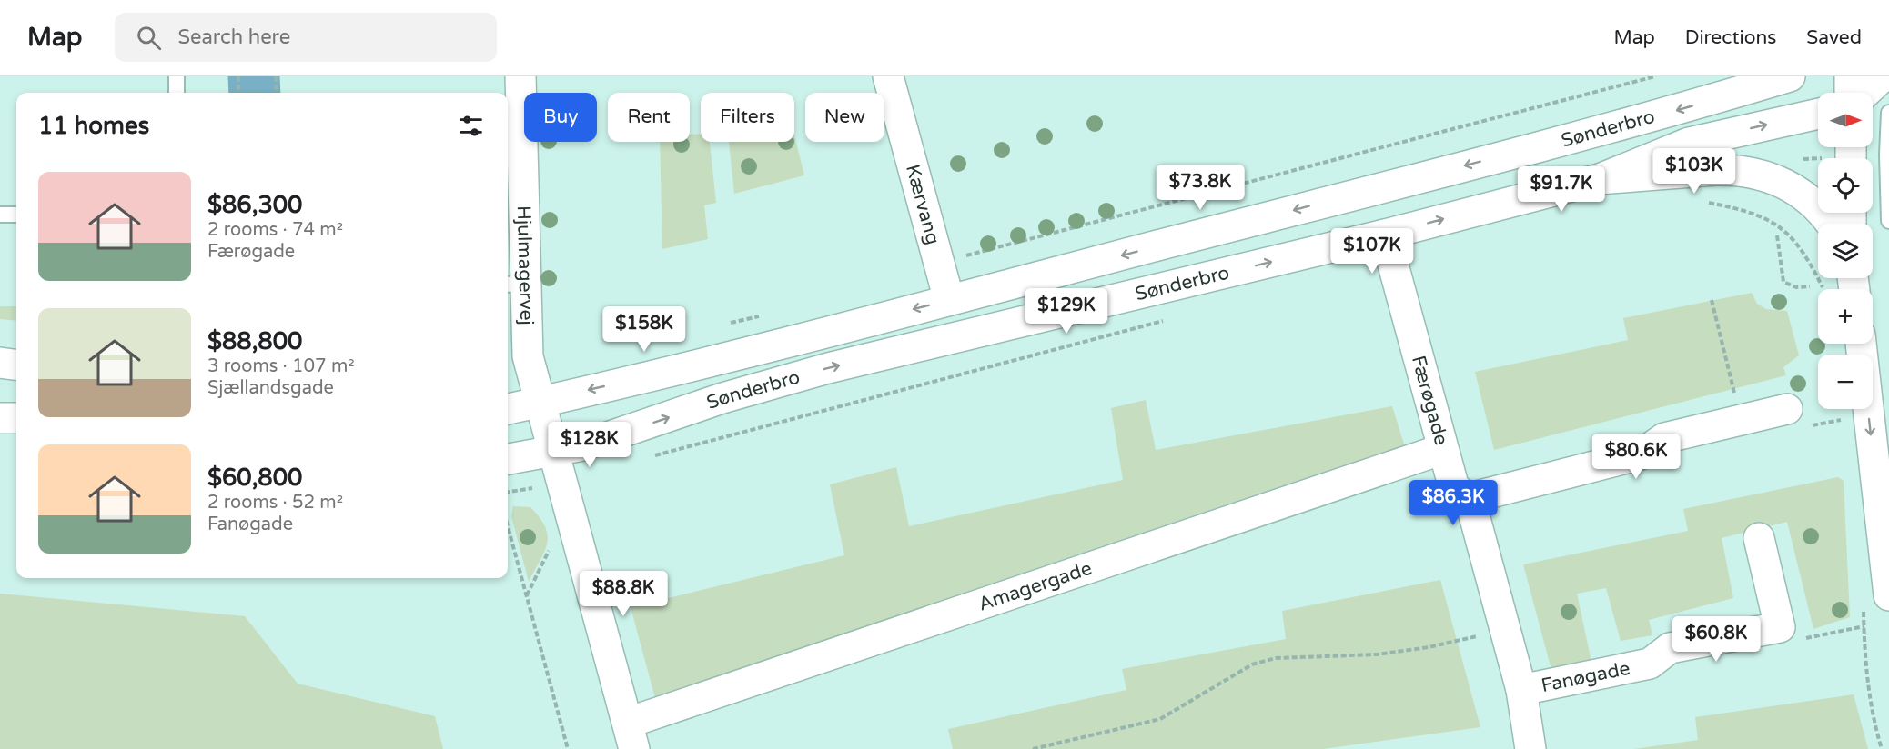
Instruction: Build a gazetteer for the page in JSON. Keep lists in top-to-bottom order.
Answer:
{
  "streets": {
    "street": [
      "Sønderbro",
      "Kærvang",
      "Hjulmagervej",
      "Færøgade",
      "Amagergade",
      "Fanøgade"
    ]
  },
  "crossings": [
    ["Sønderbro", "Kærvang"],
    ["Sønderbro", "Hjulmagervej"],
    ["Sønderbro", "Færøgade"],
    ["Hjulmagervej", "Amagergade"],
    ["Færøgade", "Amagergade"],
    ["Færøgade", "Fanøgade"]
  ],
  "north": "right",
  "page": {
    "header": "Map",
    "search": "Search here",
    "nav": ["Map", "Directions", "Saved"],
    "map_buttons": ["+", "−"],
    "chip": [
      "Buy",
      "Rent",
      "Filters",
      "New"
    ],
    "heading": "11 homes",
    "price": [
      "$103K",
      "$73.8K",
      "$91.7K",
      "$107K",
      "$129K",
      "$158K",
      "$128K",
      "$80.6K",
      "$86.3K",
      "$88.8K",
      "$60.8K"
    ],
    "list": [
      {
        "name": "$86,300",
        "note": "2 rooms · 74 m² · Færøgade"
      },
      {
        "name": "$88,800",
        "note": "3 rooms · 107 m² · Sjællandsgade"
      },
      {
        "name": "$60,800",
        "note": "2 rooms · 52 m² · Fanøgade"
      }
    ]
  }
}
